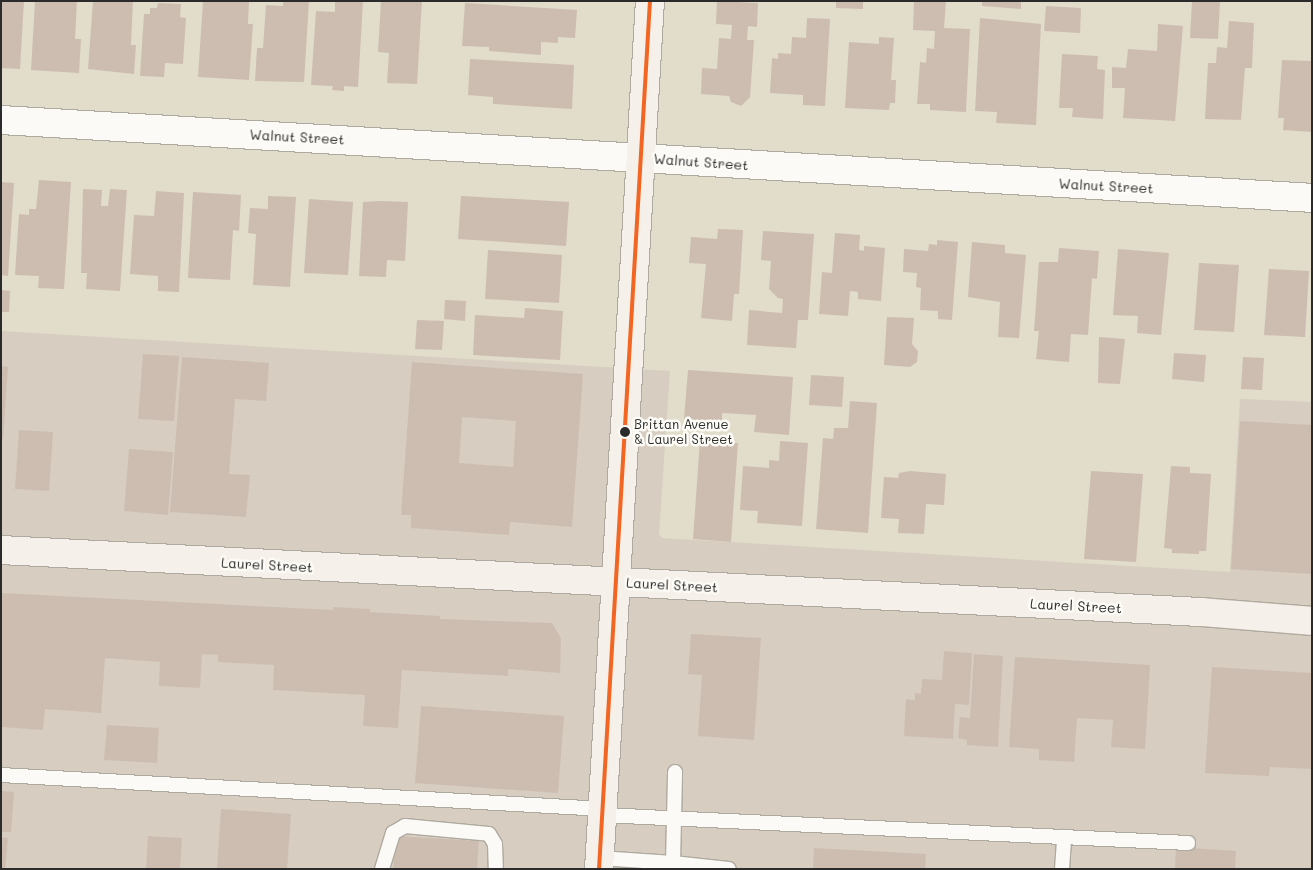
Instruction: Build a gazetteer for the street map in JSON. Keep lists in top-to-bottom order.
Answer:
{
  "streets": {
    "street": ["Walnut Street", "Laurel Street"]
  },
  "places": ["Brittan Avenue & Laurel Street"]
}
